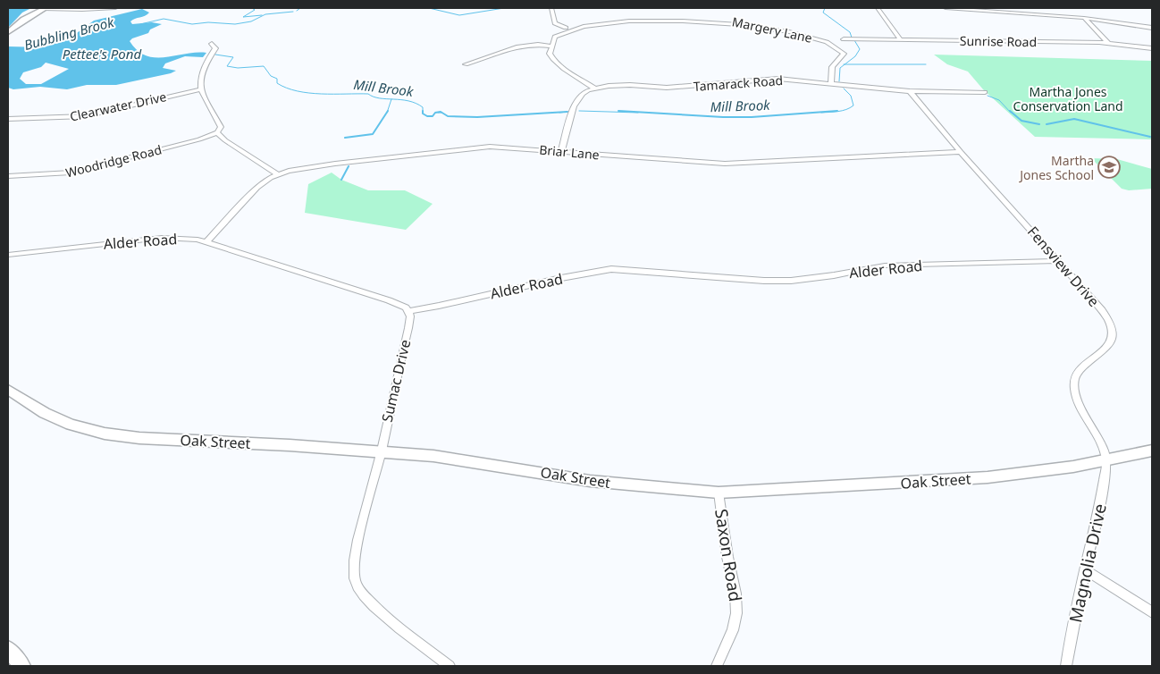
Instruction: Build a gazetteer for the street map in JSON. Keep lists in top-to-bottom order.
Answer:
{
  "streets": {
    "street": [
      "Margery Lane",
      "Sunrise Road",
      "Tamarack Road",
      "Clearwater Drive",
      "Briar Lane",
      "Woodridge Road",
      "Alder Road",
      "Fensview Drive",
      "Sumac Drive",
      "Oak Street",
      "Saxon Road",
      "Magnolia Drive"
    ]
  },
  "crossings": [
    ["Margery Lane", "Tamarack Road"],
    ["Tamarack Road", "Briar Lane"],
    ["Tamarack Road", "Fensview Drive"],
    ["Briar Lane", "Alder Road"],
    ["Briar Lane", "Fensview Drive"],
    ["Alder Road", "Fensview Drive"],
    ["Alder Road", "Sumac Drive"],
    ["Fensview Drive", "Oak Street"],
    ["Fensview Drive", "Magnolia Drive"],
    ["Sumac Drive", "Oak Street"],
    ["Oak Street", "Saxon Road"],
    ["Oak Street", "Magnolia Drive"]
  ],
  "water": ["Bubbling Brook", "Pettee's Pond", "Mill Brook"],
  "parks": ["Martha Jones Conservation Land"],
  "places": {
    "school or university": ["Martha Jones School"]
  }
}
